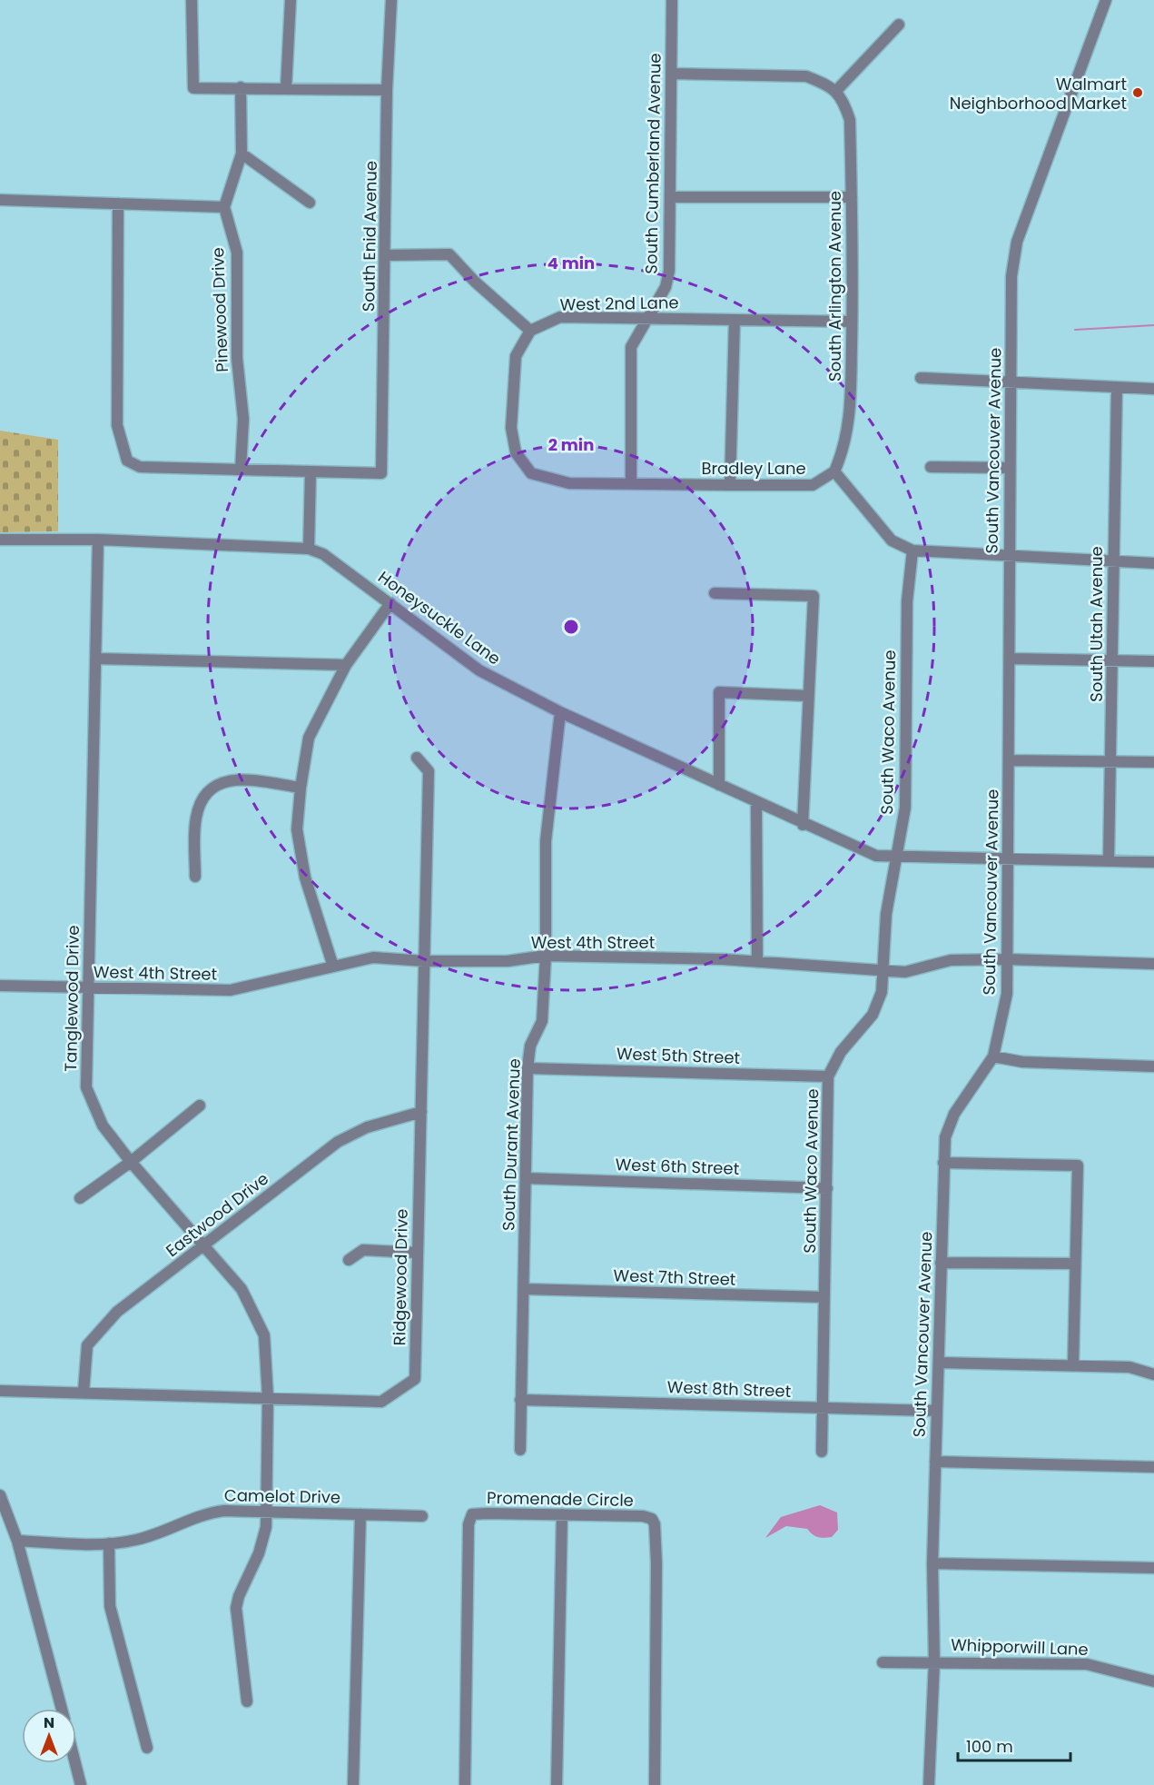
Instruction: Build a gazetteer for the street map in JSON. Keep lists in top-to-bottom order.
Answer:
{
  "streets": {
    "street": [
      "South Cumberland Avenue",
      "South Enid Avenue",
      "South Arlington Avenue",
      "West 2nd Lane",
      "Pinewood Drive",
      "South Vancouver Avenue",
      "Bradley Lane",
      "Honeysuckle Lane",
      "South Utah Avenue",
      "South Waco Avenue",
      "West 4th Street",
      "Tanglewood Drive",
      "West 5th Street",
      "South Durant Avenue",
      "West 6th Street",
      "Eastwood Drive",
      "Ridgewood Drive",
      "West 7th Street",
      "West 8th Street",
      "Camelot Drive",
      "Promenade Circle",
      "Whipporwill Lane"
    ]
  },
  "crossings": [
    ["South Cumberland Avenue", "West 2nd Lane"],
    ["South Cumberland Avenue", "Bradley Lane"],
    ["South Arlington Avenue", "West 2nd Lane"],
    ["South Arlington Avenue", "Bradley Lane"],
    ["West 2nd Lane", "Bradley Lane"],
    ["South Vancouver Avenue", "Honeysuckle Lane"],
    ["South Vancouver Avenue", "West 4th Street"],
    ["South Vancouver Avenue", "West 8th Street"],
    ["South Vancouver Avenue", "Whipporwill Lane"],
    ["Honeysuckle Lane", "South Utah Avenue"],
    ["Honeysuckle Lane", "South Waco Avenue"],
    ["Honeysuckle Lane", "Tanglewood Drive"],
    ["Honeysuckle Lane", "South Durant Avenue"],
    ["South Waco Avenue", "West 4th Street"],
    ["South Waco Avenue", "West 5th Street"],
    ["South Waco Avenue", "West 6th Street"],
    ["South Waco Avenue", "West 7th Street"],
    ["South Waco Avenue", "West 8th Street"],
    ["West 4th Street", "Tanglewood Drive"],
    ["West 4th Street", "South Durant Avenue"],
    ["West 4th Street", "Ridgewood Drive"],
    ["Tanglewood Drive", "Eastwood Drive"],
    ["Tanglewood Drive", "Ridgewood Drive"],
    ["Tanglewood Drive", "Camelot Drive"],
    ["West 5th Street", "South Durant Avenue"],
    ["South Durant Avenue", "West 6th Street"],
    ["South Durant Avenue", "West 7th Street"],
    ["South Durant Avenue", "West 8th Street"],
    ["Eastwood Drive", "Ridgewood Drive"]
  ],
  "places": ["Walmart Neighborhood Market"],
  "scale_bar": "100 m",
  "north": "top",
  "rings": ["4 min", "2 min"]
}
